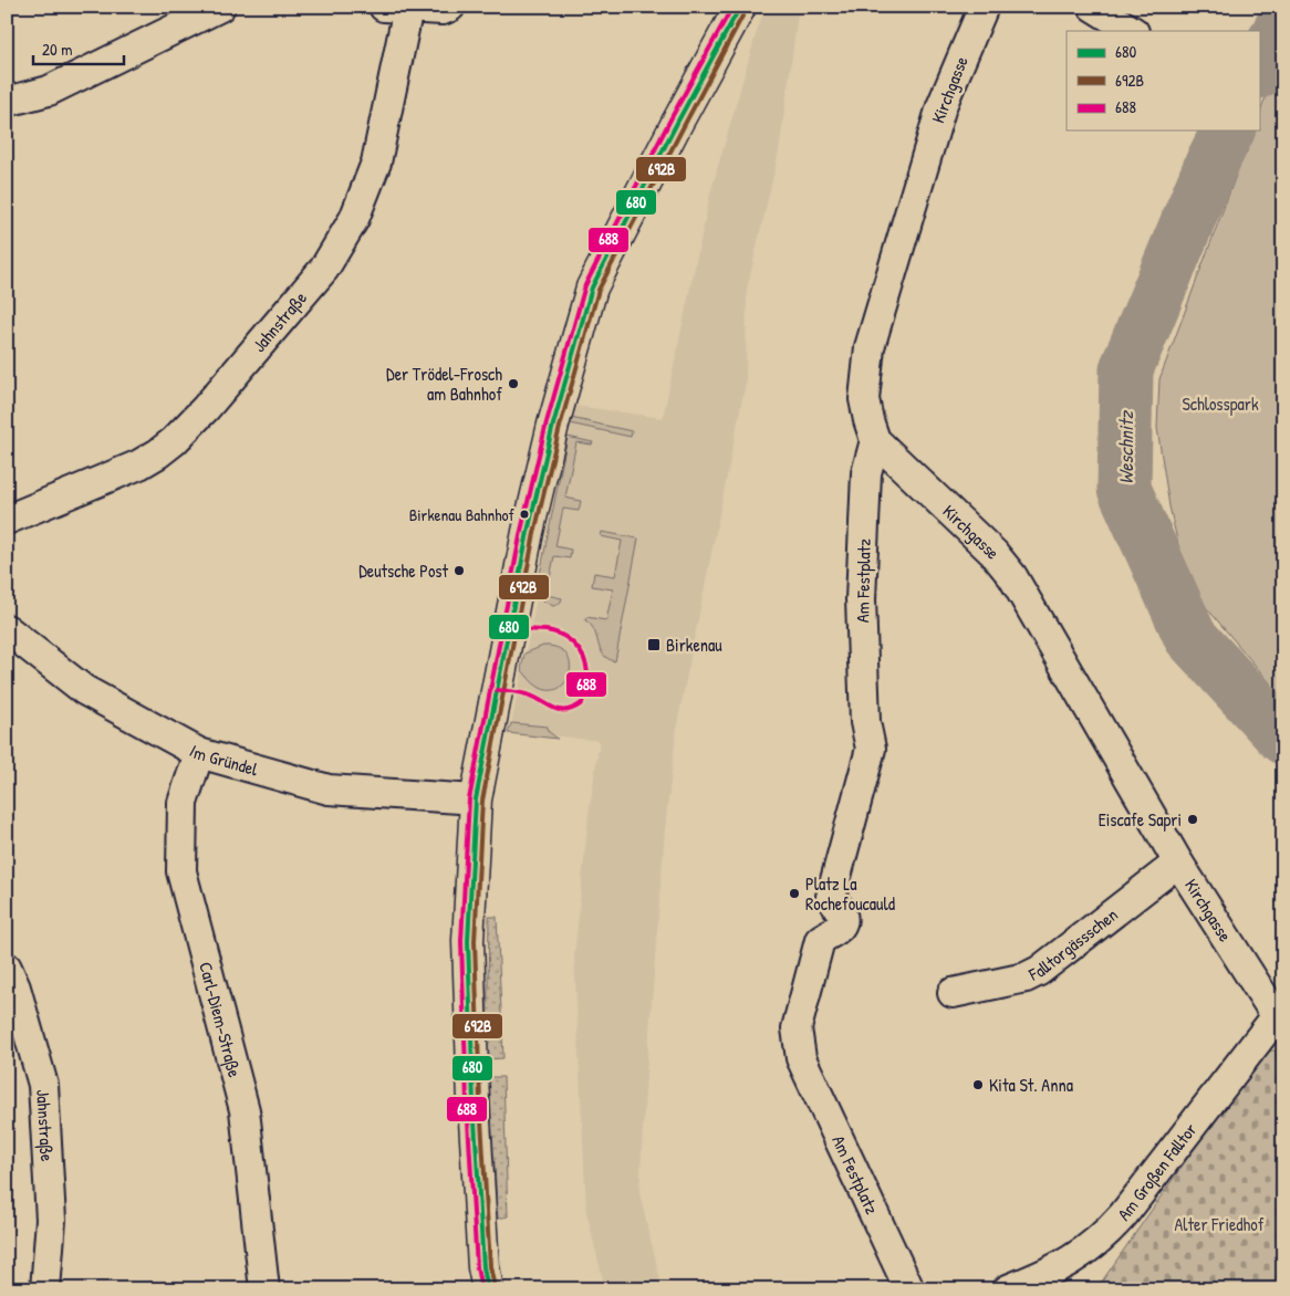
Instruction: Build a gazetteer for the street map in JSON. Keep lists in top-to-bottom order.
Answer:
{
  "streets": {
    "street": [
      "Kirchgasse",
      "Jahnstraße",
      "Am Festplatz",
      "Im Gründel",
      "Falltorgässschen",
      "Carl-Diem-Straße",
      "Am Großen Falltor"
    ]
  },
  "crossings": [
    ["Kirchgasse", "Am Festplatz"],
    ["Kirchgasse", "Falltorgässschen"],
    ["Kirchgasse", "Am Großen Falltor"],
    ["Im Gründel", "Carl-Diem-Straße"]
  ],
  "water": ["Weschnitz"],
  "parks": ["Schlosspark", "Alter Friedhof"],
  "places": {
    "other": [
      "Der Trödel-Frosch am Bahnhof",
      "Birkenau Bahnhof",
      "Deutsche Post",
      "Eiscafe Sapri",
      "Platz La Rochefoucauld",
      "Kita St. Anna"
    ],
    "transit": ["Birkenau"]
  },
  "lines": ["transit line 680", "transit line 688", "transit line 692B"],
  "legend": ["680", "692B", "688"],
  "scale_bar": "20 m"
}
